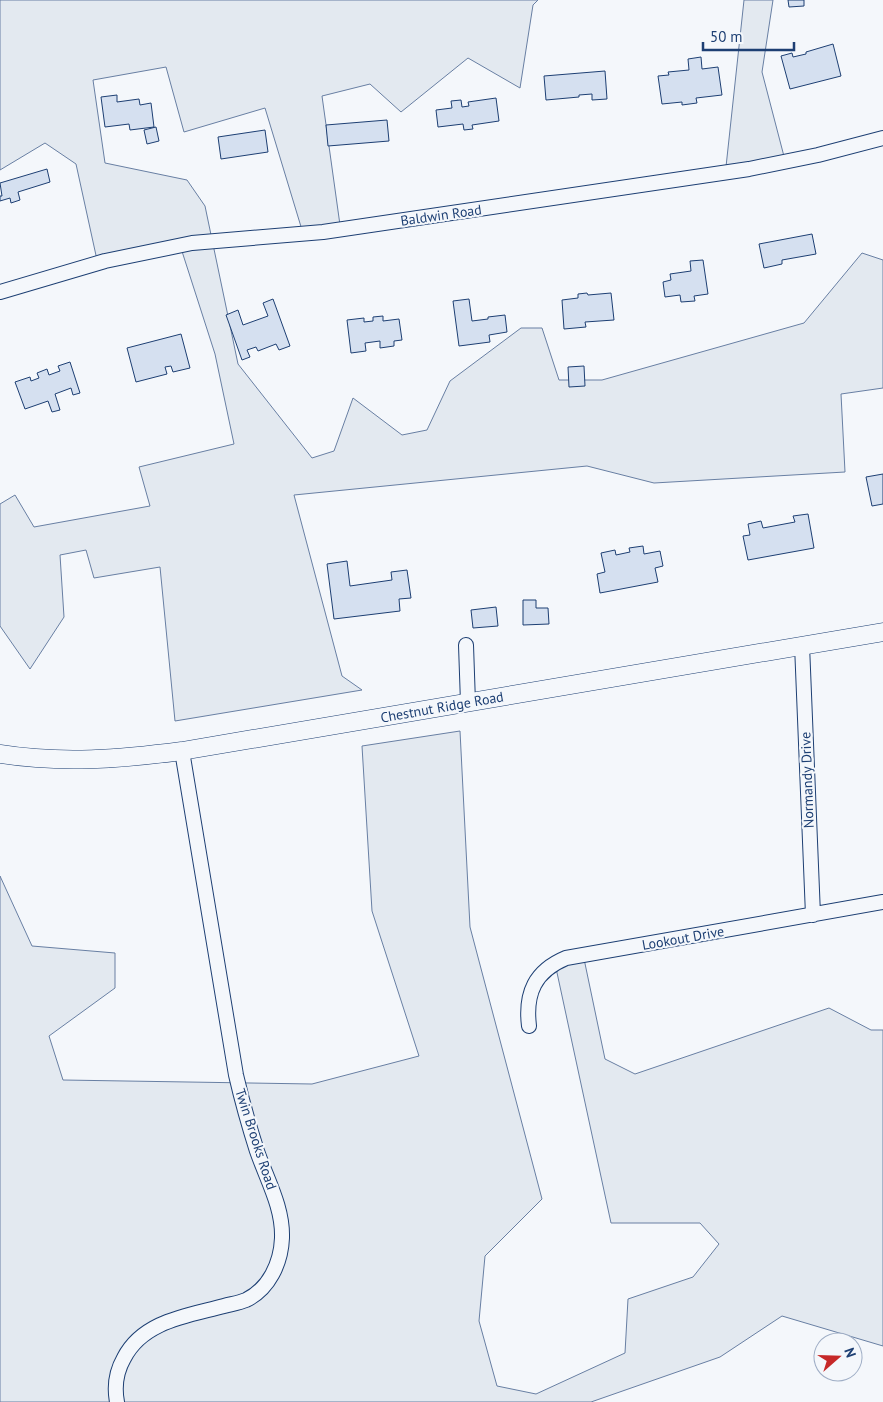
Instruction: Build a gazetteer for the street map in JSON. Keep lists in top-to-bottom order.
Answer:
{
  "streets": {
    "main road": ["Chestnut Ridge Road"],
    "street": [
      "Baldwin Road",
      "Normandy Drive",
      "Lookout Drive",
      "Twin Brooks Road"
    ]
  },
  "crossings": [
    ["Chestnut Ridge Road", "Normandy Drive"],
    ["Chestnut Ridge Road", "Twin Brooks Road"],
    ["Normandy Drive", "Lookout Drive"]
  ],
  "scale_bar": "50 m",
  "north": "right"
}
